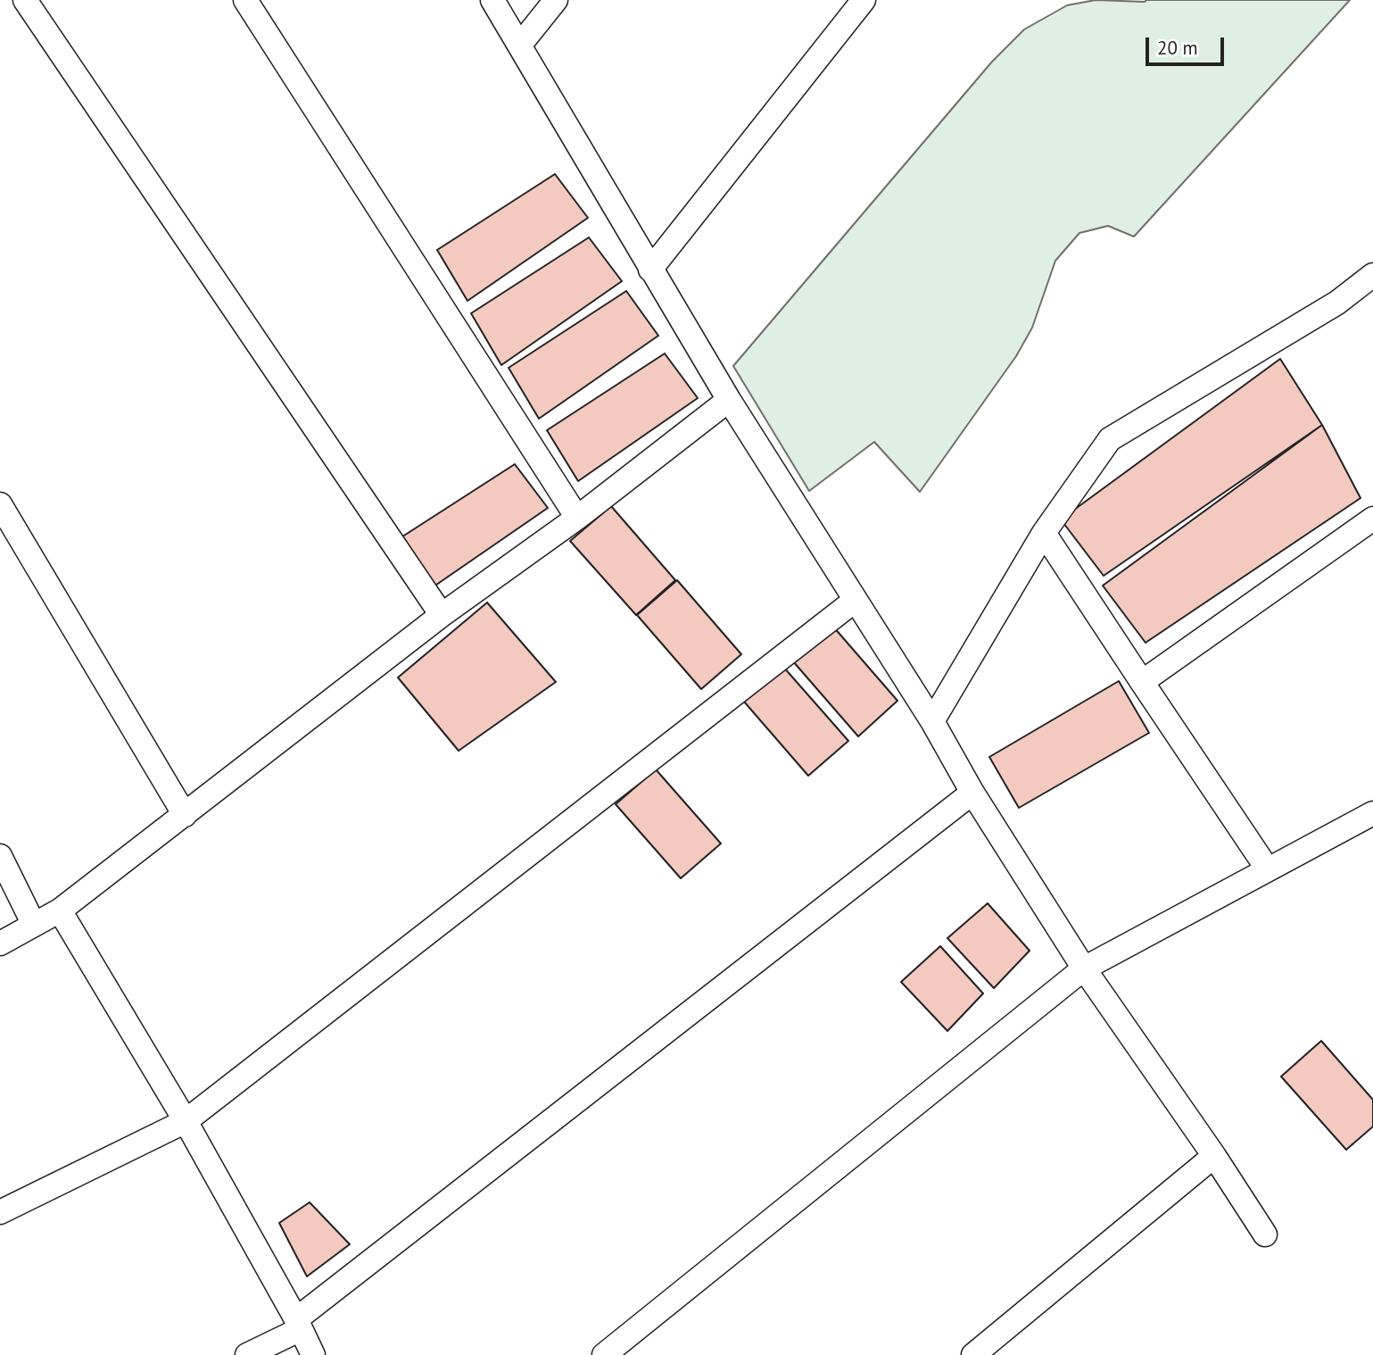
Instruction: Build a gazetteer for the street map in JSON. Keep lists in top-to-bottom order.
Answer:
{
  "scale_bar": "20 m"
}
